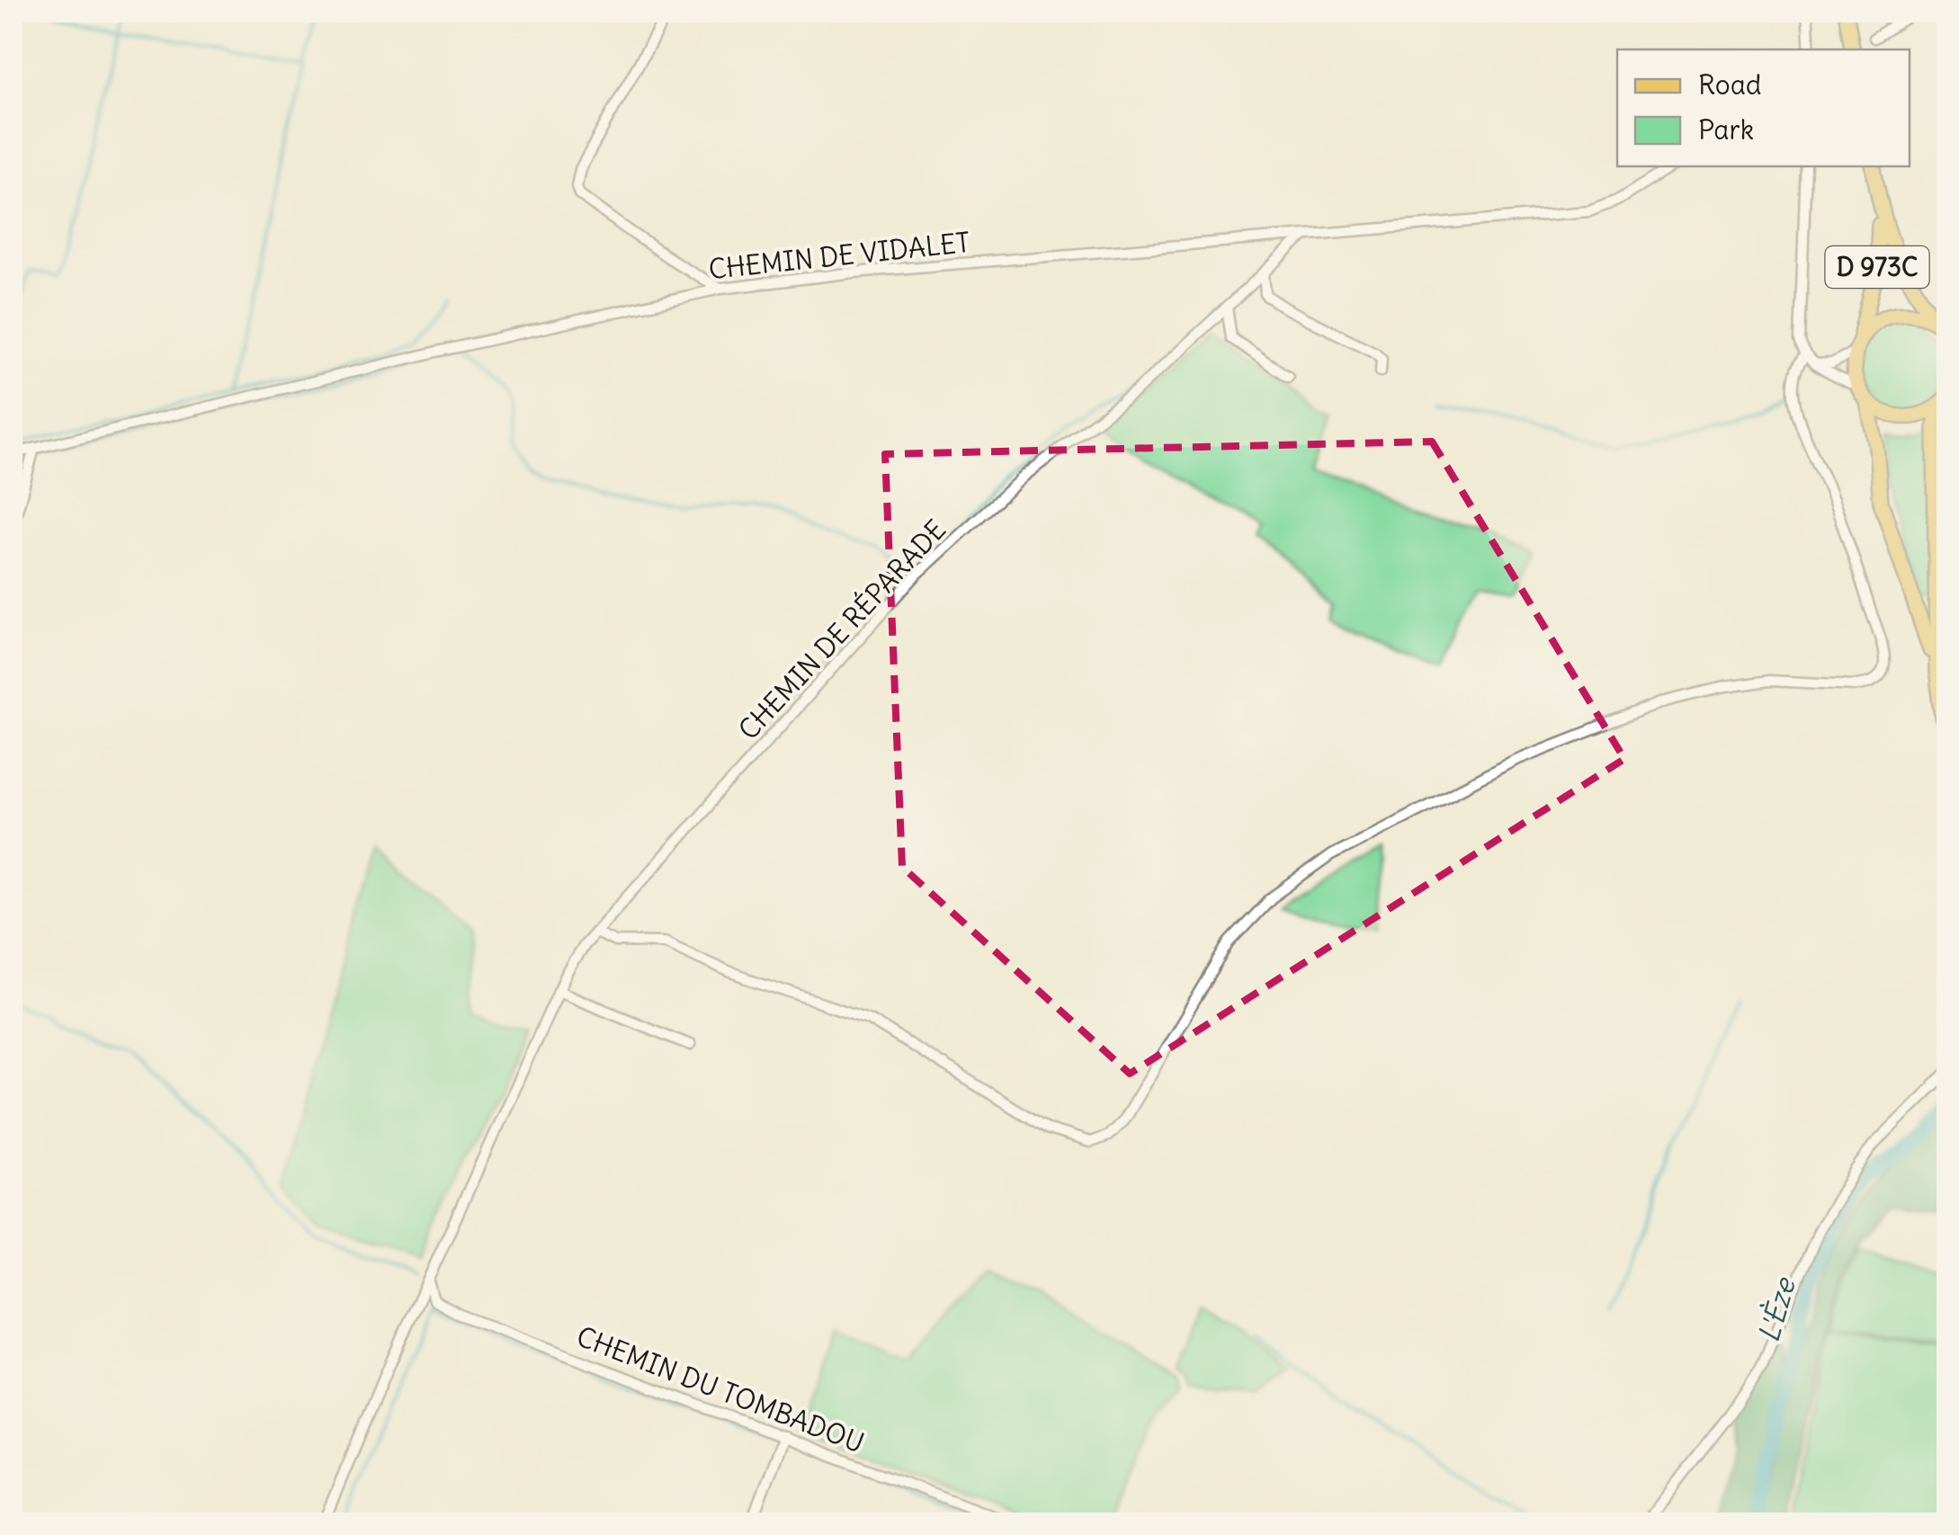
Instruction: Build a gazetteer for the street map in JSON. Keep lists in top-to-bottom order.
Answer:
{
  "streets": {
    "main road": ["D 973C"],
    "street": ["CHEMIN DE VIDALET", "CHEMIN DE RÉPARADE", "CHEMIN DU TOMBADOU"]
  },
  "crossings": [
    ["CHEMIN DE VIDALET", "CHEMIN DE RÉPARADE"],
    ["CHEMIN DE RÉPARADE", "CHEMIN DU TOMBADOU"]
  ],
  "water": ["L'Èze"],
  "legend": ["Road", "Park"]
}
